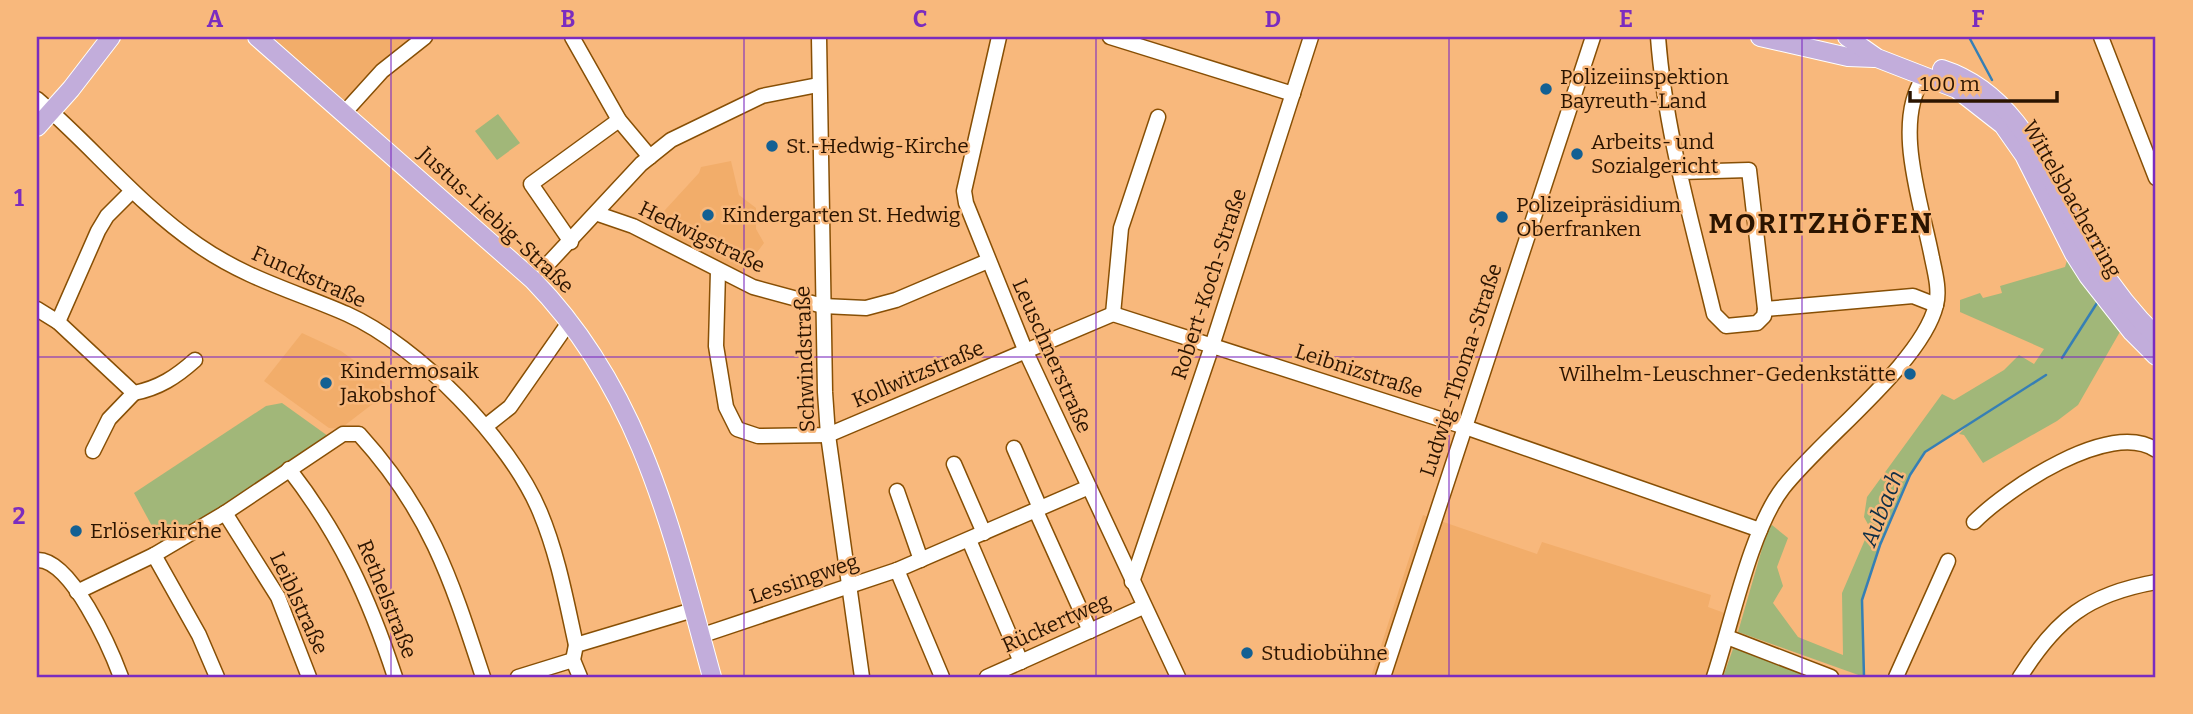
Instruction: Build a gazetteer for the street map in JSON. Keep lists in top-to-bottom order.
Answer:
{
  "streets": {
    "main road": ["Wittelsbacherring", "Justus-Liebig-Straße"],
    "street": [
      "Hedwigstraße",
      "Funckstraße",
      "Robert-Koch-Straße",
      "Leuschnerstraße",
      "Schwindstraße",
      "Ludwig-Thoma-Straße",
      "Leibnizstraße",
      "Kollwitzstraße",
      "Lessingweg",
      "Rethelstraße",
      "Leiblstraße",
      "Rückertweg"
    ]
  },
  "crossings": [
    ["Justus-Liebig-Straße", "Lessingweg"],
    ["Hedwigstraße", "Leuschnerstraße"],
    ["Hedwigstraße", "Schwindstraße"],
    ["Hedwigstraße", "Kollwitzstraße"],
    ["Robert-Koch-Straße", "Leuschnerstraße"],
    ["Robert-Koch-Straße", "Leibnizstraße"],
    ["Leuschnerstraße", "Kollwitzstraße"],
    ["Leuschnerstraße", "Lessingweg"],
    ["Leuschnerstraße", "Rückertweg"],
    ["Schwindstraße", "Kollwitzstraße"],
    ["Schwindstraße", "Lessingweg"],
    ["Ludwig-Thoma-Straße", "Leibnizstraße"]
  ],
  "districts": ["MORITZHÖFEN"],
  "water": ["Aubach"],
  "places": [
    "Polizeiinspektion Bayreuth-Land",
    "St.-Hedwig-Kirche",
    "Arbeits- und Sozialgericht",
    "Kindergarten St. Hedwig",
    "Polizeipräsidium Oberfranken",
    "Wilhelm-Leuschner-Gedenkstätte",
    "Kindermosaik Jakobshof",
    "Erlöserkirche",
    "Studiobühne"
  ],
  "scale_bar": "100 m",
  "grid": {
    "columns": [
      "A",
      "B",
      "C",
      "D",
      "E",
      "F"
    ],
    "rows": ["1", "2"]
  }
}
